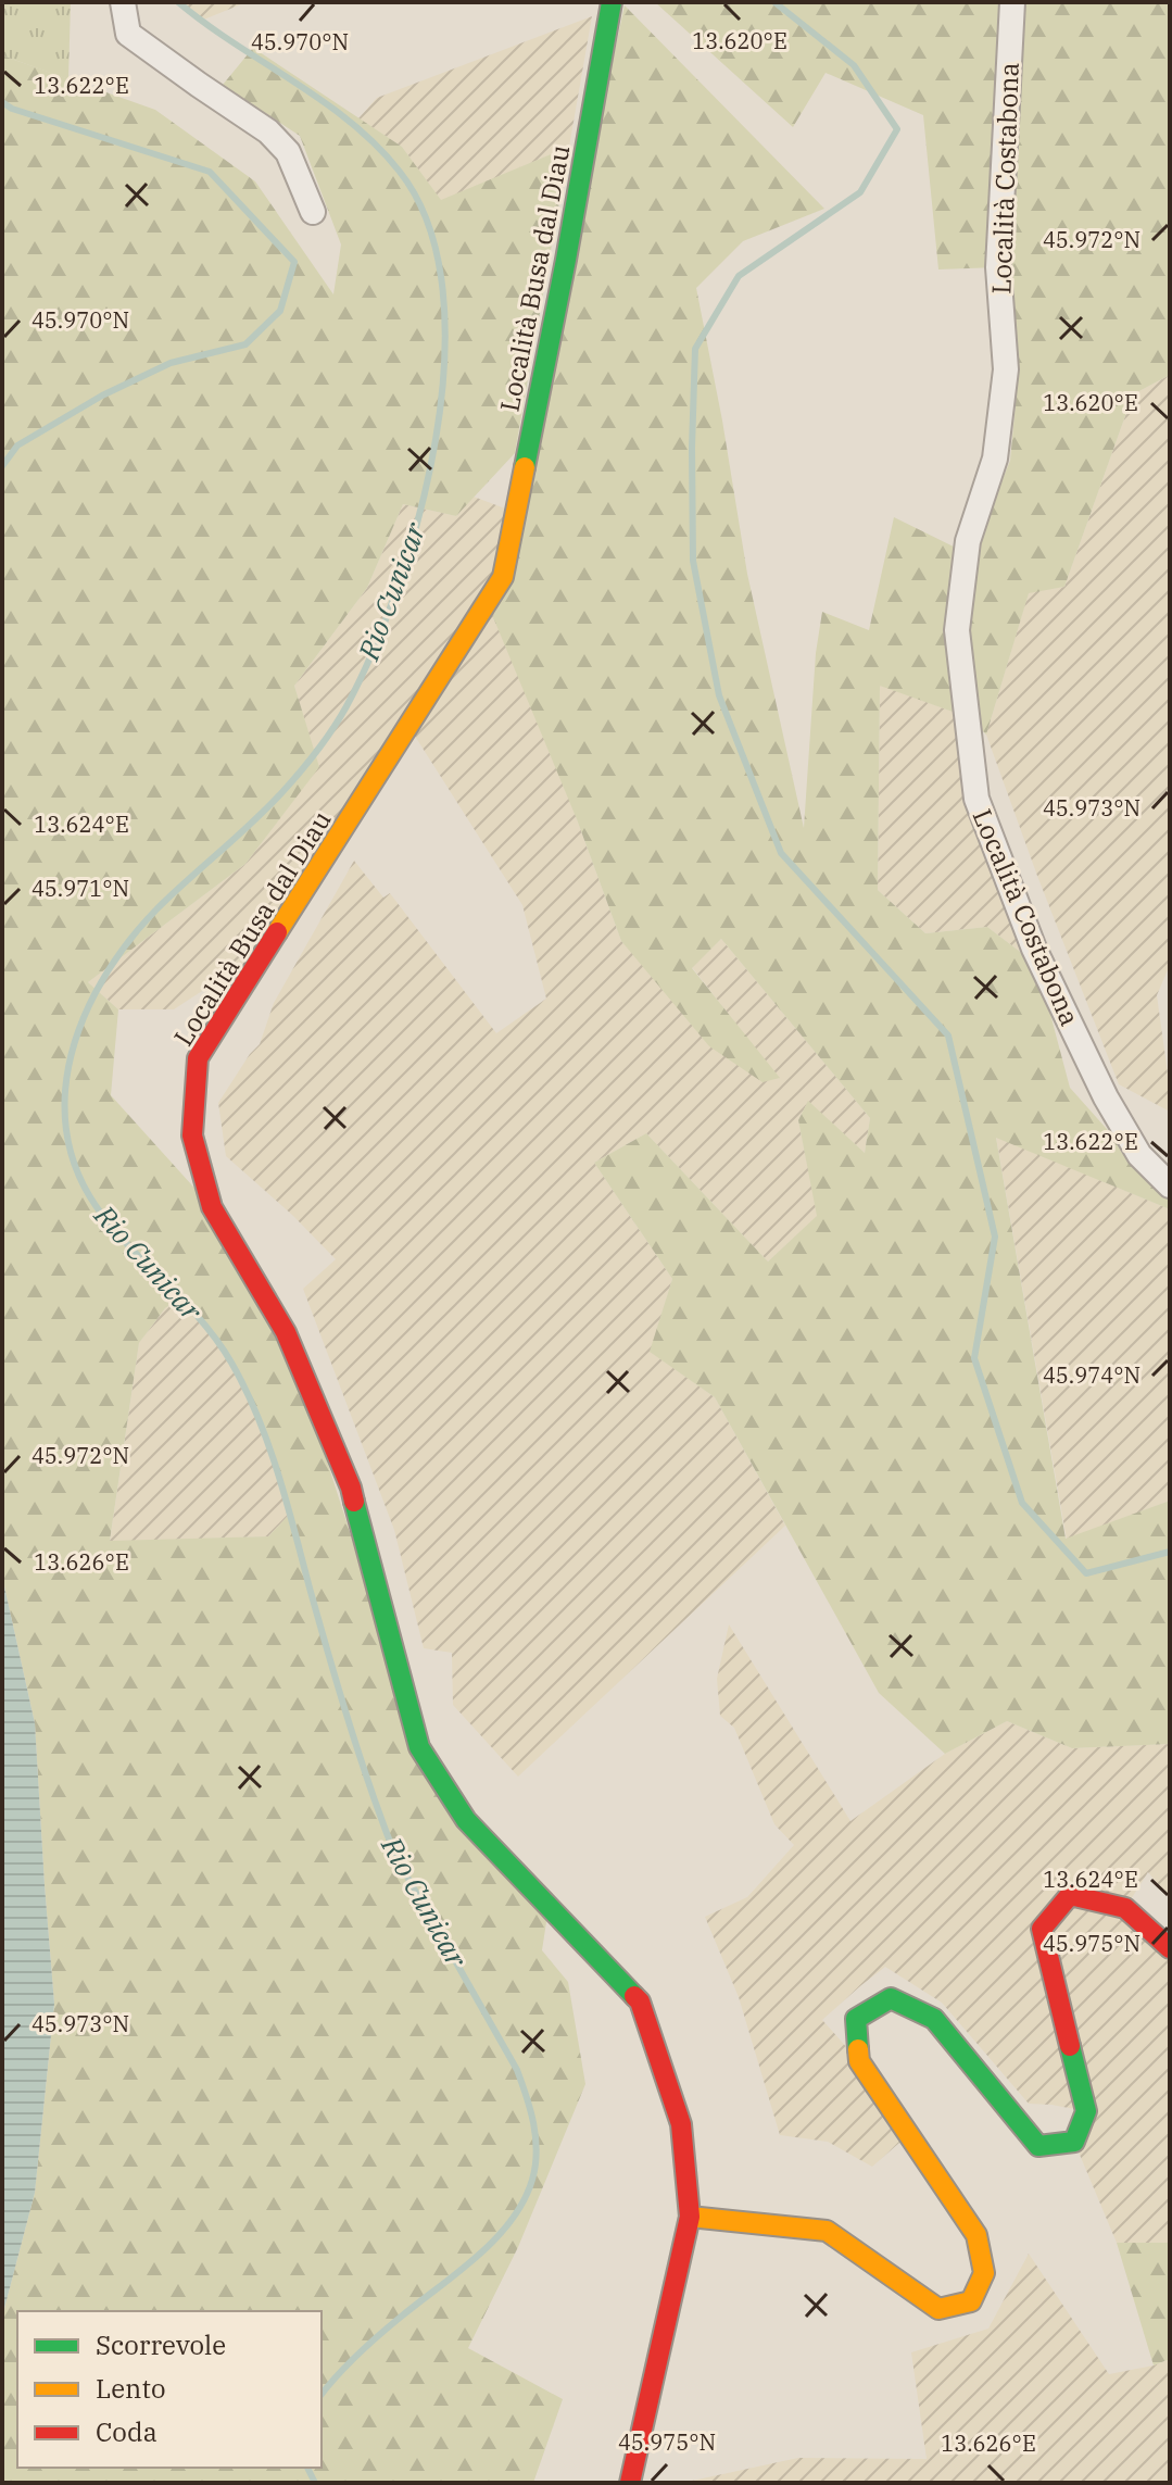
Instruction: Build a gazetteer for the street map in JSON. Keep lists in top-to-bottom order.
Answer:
{
  "streets": {
    "street": ["Località Costabona", "Località Busa dal Diau"]
  },
  "water": ["Rio Cunicar"],
  "legend": ["Scorrevole", "Lento", "Coda"],
  "coordinates": [
    "13.620°E",
    "45.970°N",
    "13.622°E",
    "45.972°N",
    "45.973°N",
    "13.624°E",
    "45.971°N",
    "45.974°N",
    "13.626°E",
    "45.975°N"
  ]
}
